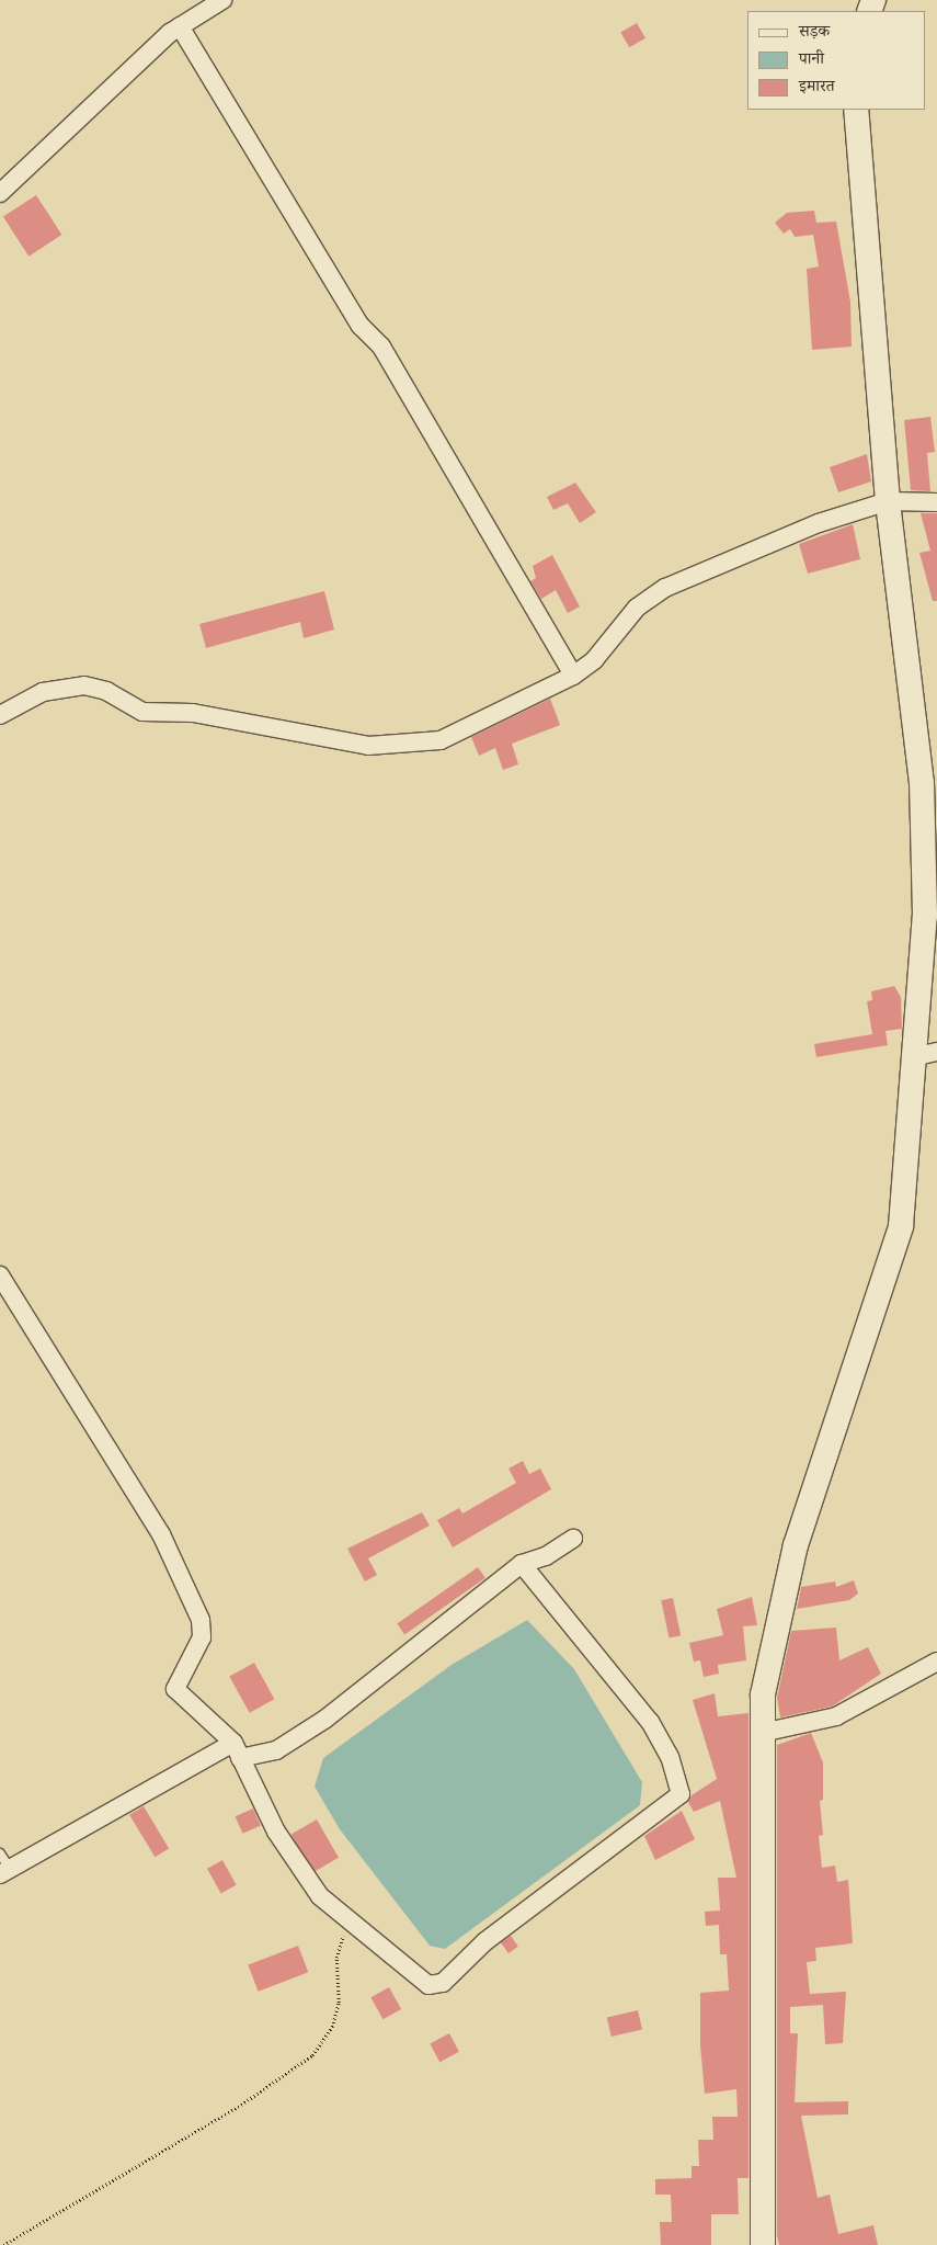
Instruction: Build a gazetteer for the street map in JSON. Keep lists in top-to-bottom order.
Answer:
{
  "legend": ["सड़क", "पानी", "इमारत"]
}
